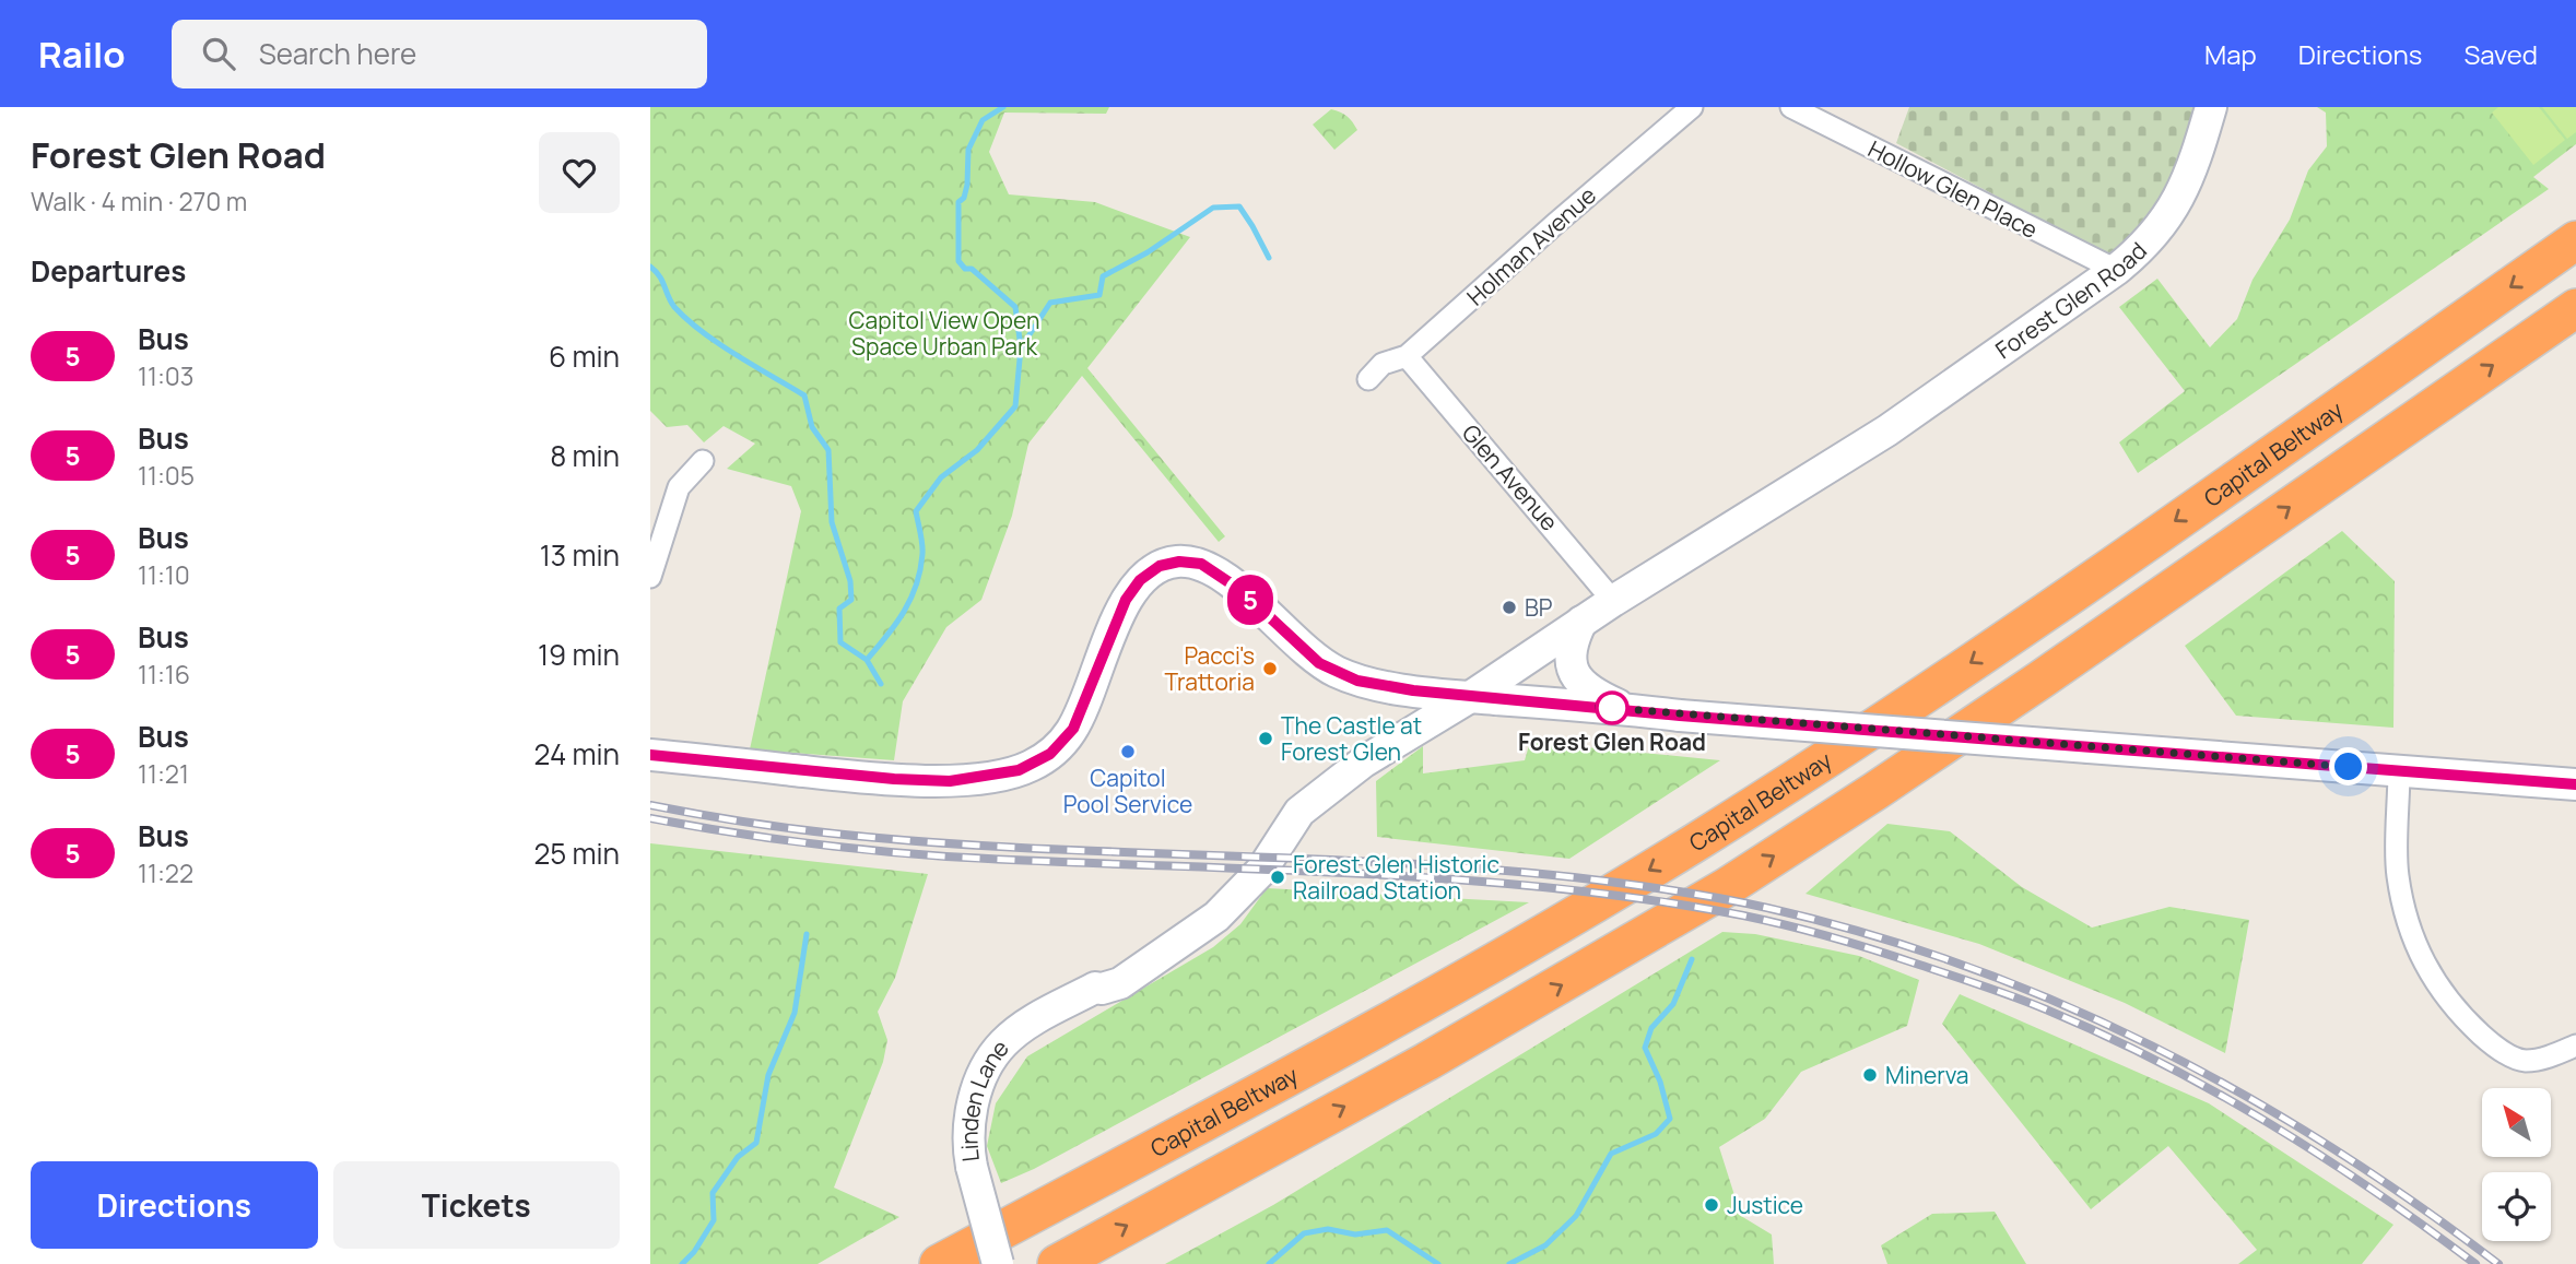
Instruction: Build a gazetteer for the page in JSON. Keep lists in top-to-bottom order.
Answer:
{
  "streets": {
    "highway": ["Capital Beltway"],
    "main road": ["Forest Glen Road", "Linden Lane"],
    "street": ["Hollow Glen Place", "Holman Avenue", "Glen Avenue"]
  },
  "crossings": [
    ["Hollow Glen Place", "Forest Glen Road"],
    ["Holman Avenue", "Glen Avenue"],
    ["Forest Glen Road", "Glen Avenue"],
    ["Forest Glen Road", "Linden Lane"]
  ],
  "parks": ["Capitol View Open Space Urban Park"],
  "places": [
    "BP",
    "Pacci's Trattoria",
    "Forest Glen Road",
    "The Castle at Forest Glen",
    "Capitol Pool Service",
    "Forest Glen Historic Railroad Station",
    "Minerva",
    "Justice"
  ],
  "lines": ["bus line 5"],
  "north": "top left",
  "page": {
    "header": "Railo",
    "search": "Search here",
    "nav": ["Map", "Directions", "Saved"],
    "heading": [
      ["Forest Glen Road", "Walk · 4 min · 270 m"],
      "Departures"
    ],
    "on_map": "5",
    "list": [
      {
        "mark": "5",
        "name": "Bus",
        "note": "11:03",
        "value": "6 min"
      },
      {
        "mark": "5",
        "name": "Bus",
        "note": "11:05",
        "value": "8 min"
      },
      {
        "mark": "5",
        "name": "Bus",
        "note": "11:10",
        "value": "13 min"
      },
      {
        "mark": "5",
        "name": "Bus",
        "note": "11:16",
        "value": "19 min"
      },
      {
        "mark": "5",
        "name": "Bus",
        "note": "11:21",
        "value": "24 min"
      },
      {
        "mark": "5",
        "name": "Bus",
        "note": "11:22",
        "value": "25 min"
      }
    ],
    "buttons": ["Directions", "Tickets"]
  }
}
